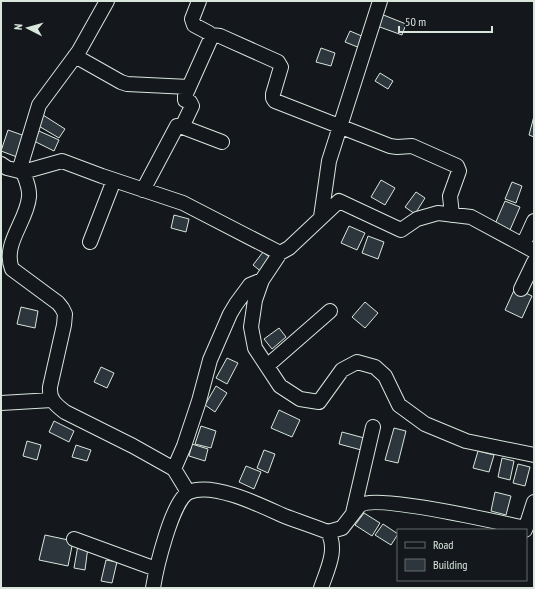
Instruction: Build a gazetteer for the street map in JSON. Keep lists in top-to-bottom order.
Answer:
{
  "legend": ["Road", "Building"],
  "scale_bar": "50 m",
  "north": "left"
}
